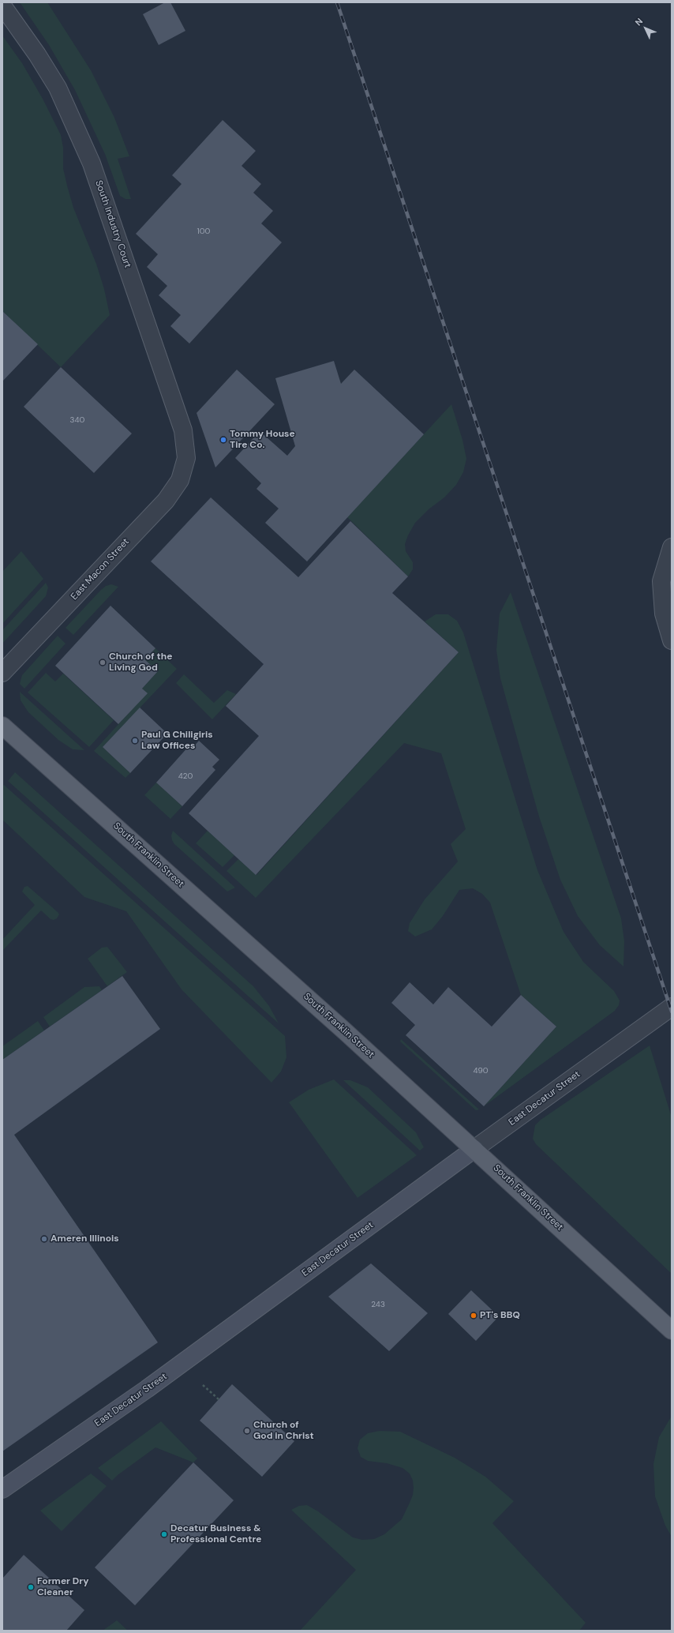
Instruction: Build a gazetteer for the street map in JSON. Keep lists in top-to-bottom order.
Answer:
{
  "streets": {
    "main road": ["South Franklin Street"],
    "street": ["South Industry Court", "East Macon Street", "East Decatur Street"]
  },
  "crossings": [
    ["South Industry Court", "East Macon Street"],
    ["South Franklin Street", "East Decatur Street"]
  ],
  "places": [
    "Tommy House Tire Co.",
    "Church of the Living God",
    "Paul G Chiligiris Law Offices",
    "Ameren Illinois",
    "PT's BBQ",
    "Church of God in Christ",
    "Decatur Business & Professional Centre",
    "Former Dry Cleaner"
  ],
  "house_numbers": [
    "100",
    "340",
    "420",
    "490",
    "243"
  ],
  "north": "top left"
}
